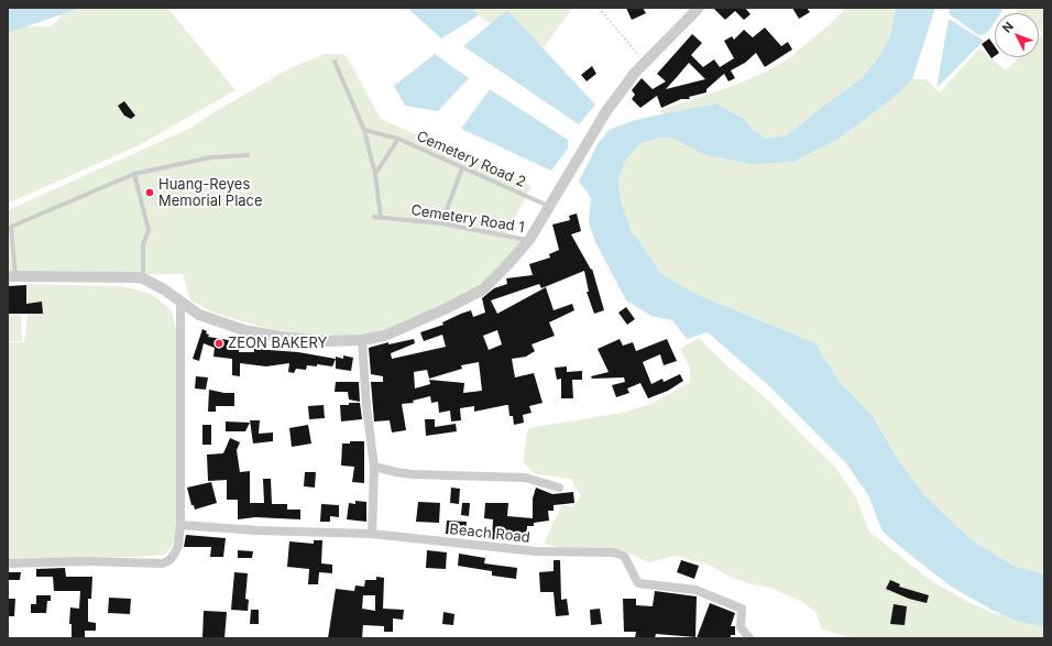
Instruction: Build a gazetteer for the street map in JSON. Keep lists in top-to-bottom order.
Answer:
{
  "streets": {
    "street": ["Beach Road"],
    "lane": ["Cemetery Road 2", "Cemetery Road 1"]
  },
  "places": ["Huang-Reyes Memorial Place", "ZEON BAKERY"],
  "north": "top left"
}
